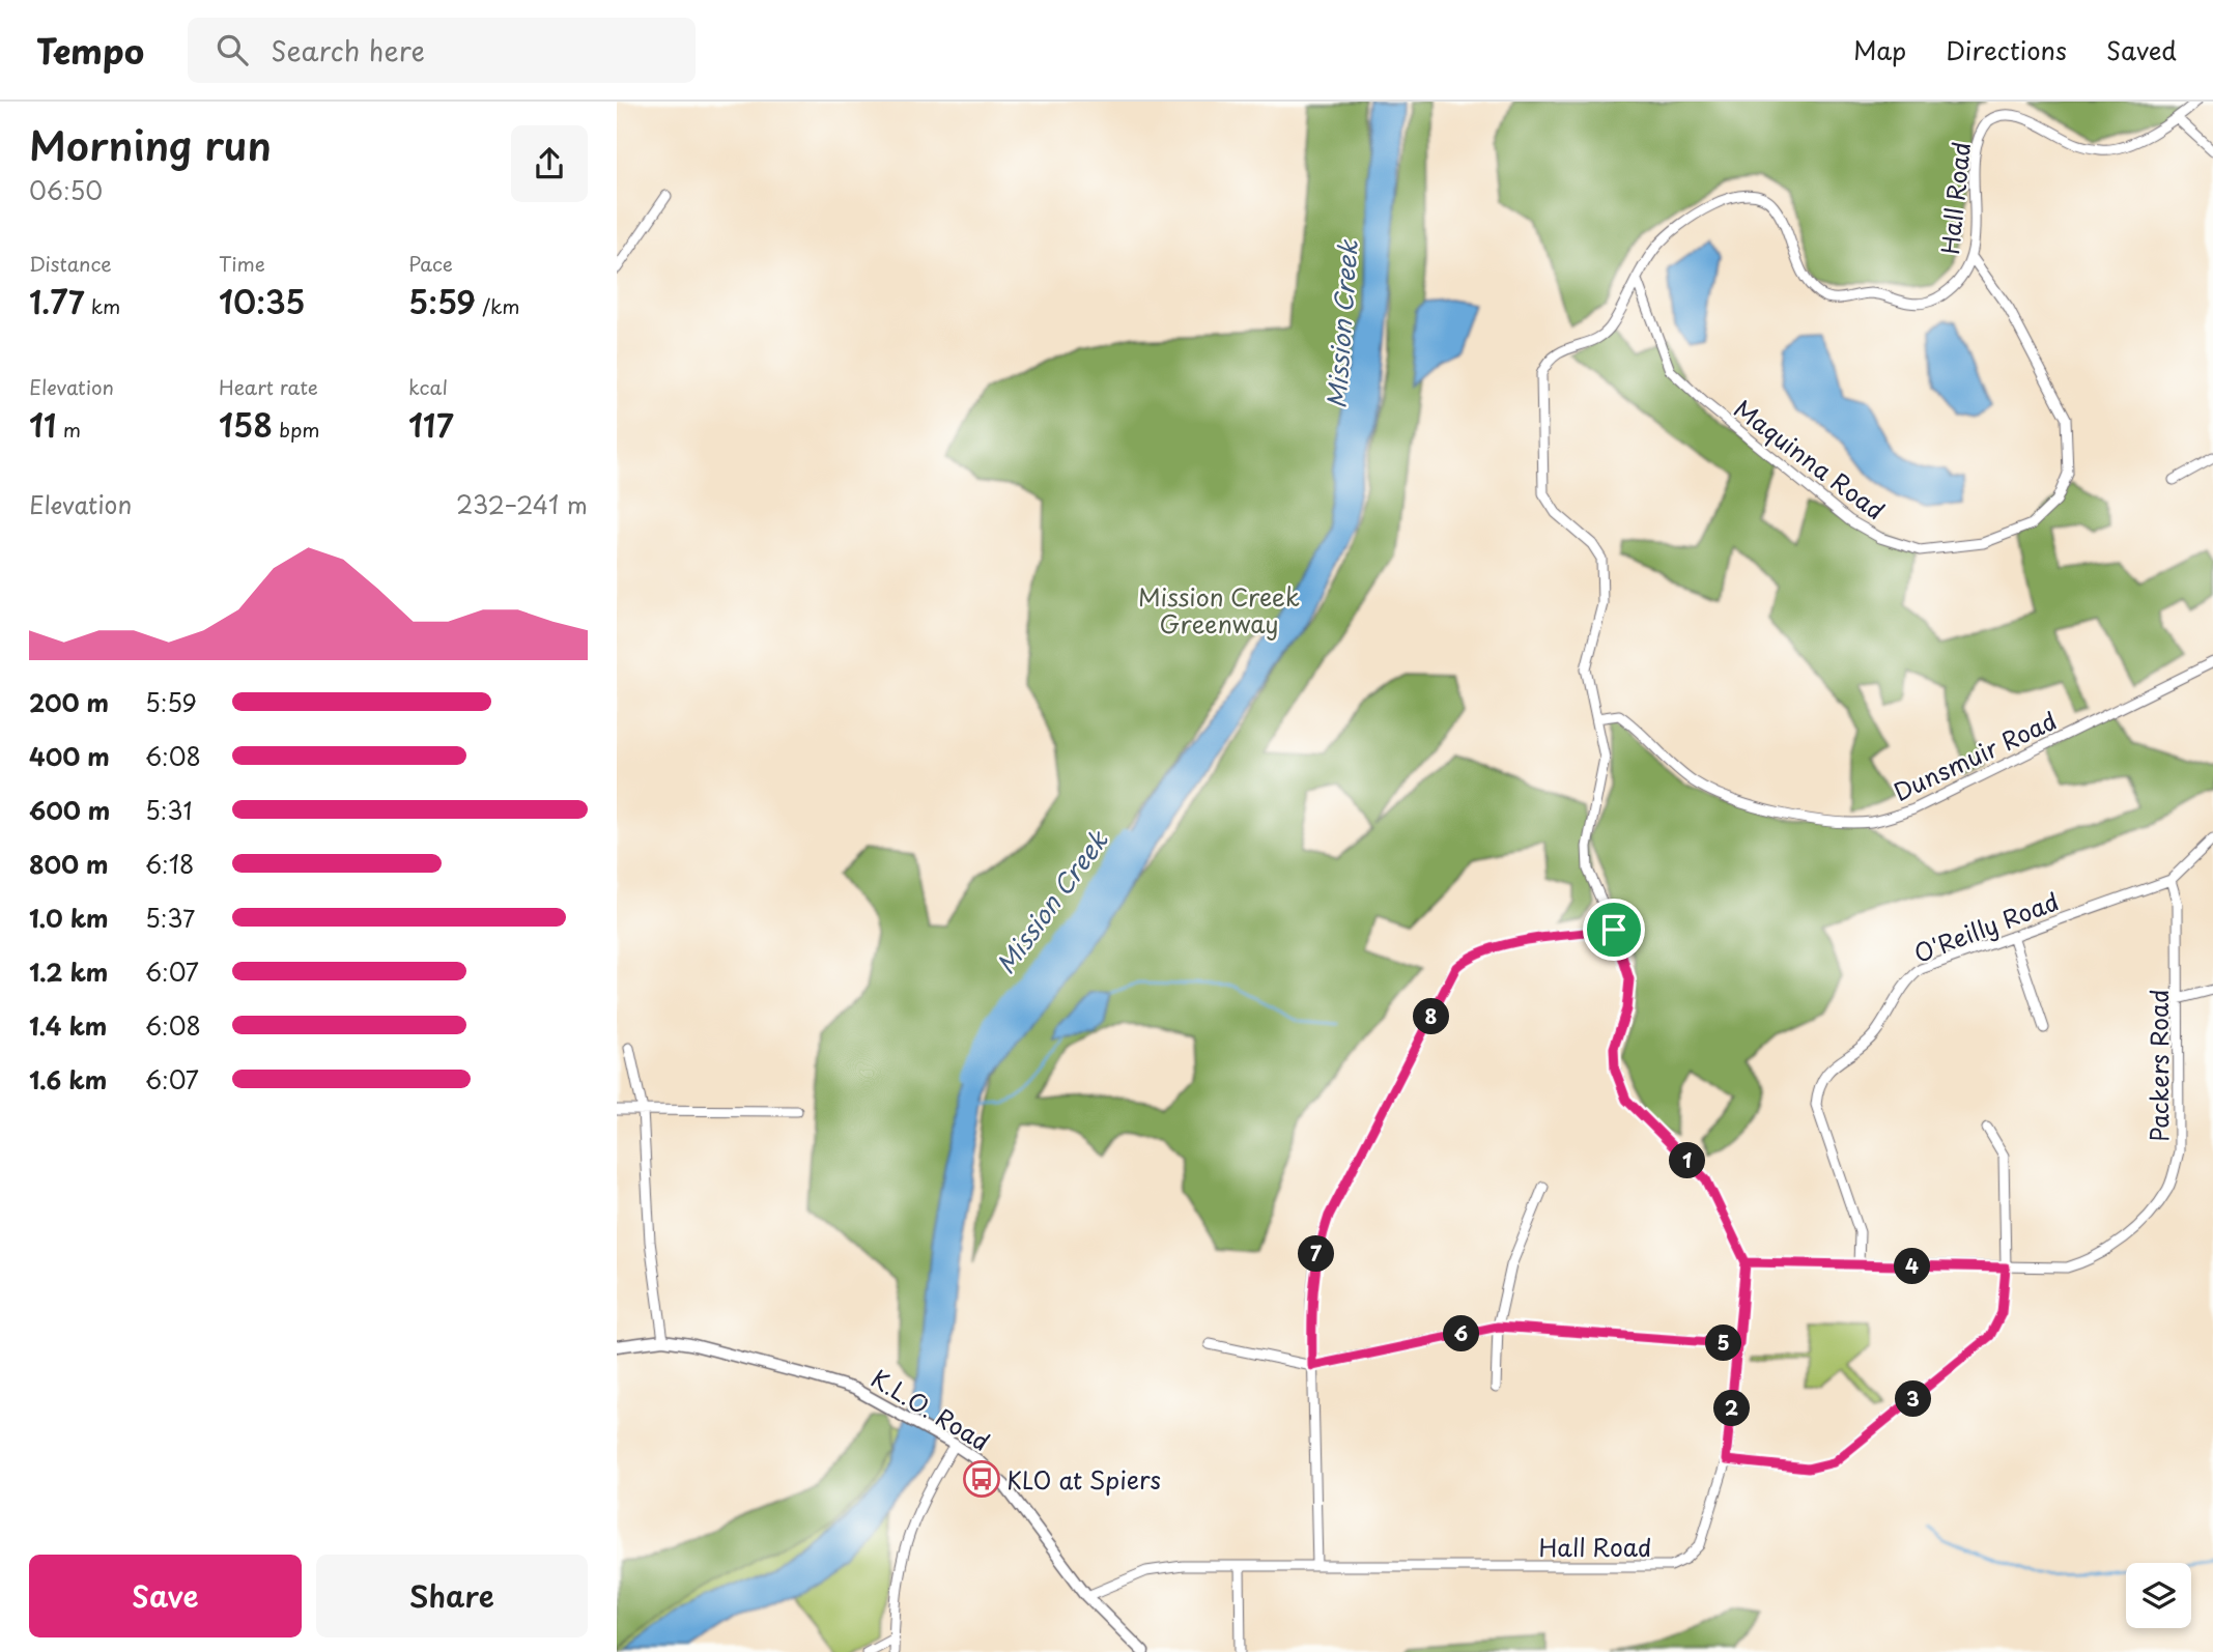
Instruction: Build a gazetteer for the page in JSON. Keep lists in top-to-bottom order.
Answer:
{
  "streets": {
    "main road": ["K.L.O. Road"],
    "street": [
      "Hall Road",
      "Maquinna Road",
      "Dunsmuir Road",
      "O'Reilly Road",
      "Packers Road"
    ]
  },
  "crossings": [
    ["Hall Road", "Maquinna Road"],
    ["Hall Road", "Dunsmuir Road"],
    ["Hall Road", "Packers Road"],
    ["Hall Road", "K.L.O. Road"],
    ["O'Reilly Road", "Packers Road"]
  ],
  "water": ["Mission Creek"],
  "parks": ["Mission Creek Greenway"],
  "places": {
    "bus stop": ["KLO at Spiers"]
  },
  "page": {
    "header": "Tempo",
    "search": "Search here",
    "nav": ["Map", "Directions", "Saved"],
    "heading": ["Morning run", "06:50"],
    "stats": [
      ["Distance", "1.77 km"],
      ["Time", "10:35"],
      ["Pace", "5:59 /km"],
      ["Elevation", "11 m"],
      ["Heart rate", "158 bpm"],
      ["kcal", "117"]
    ],
    "chart": ["Elevation", "232–241 m"],
    "list": [
      {
        "name": "200 m",
        "note": "5:59"
      },
      {
        "name": "400 m",
        "note": "6:08"
      },
      {
        "name": "600 m",
        "note": "5:31"
      },
      {
        "name": "800 m",
        "note": "6:18"
      },
      {
        "name": "1.0 km",
        "note": "5:37"
      },
      {
        "name": "1.2 km",
        "note": "6:07"
      },
      {
        "name": "1.4 km",
        "note": "6:08"
      },
      {
        "name": "1.6 km",
        "note": "6:07"
      }
    ],
    "pins": [
      "8",
      "1",
      "7",
      "4",
      "6",
      "5",
      "3",
      "2"
    ],
    "buttons": ["Save", "Share"]
  }
}
